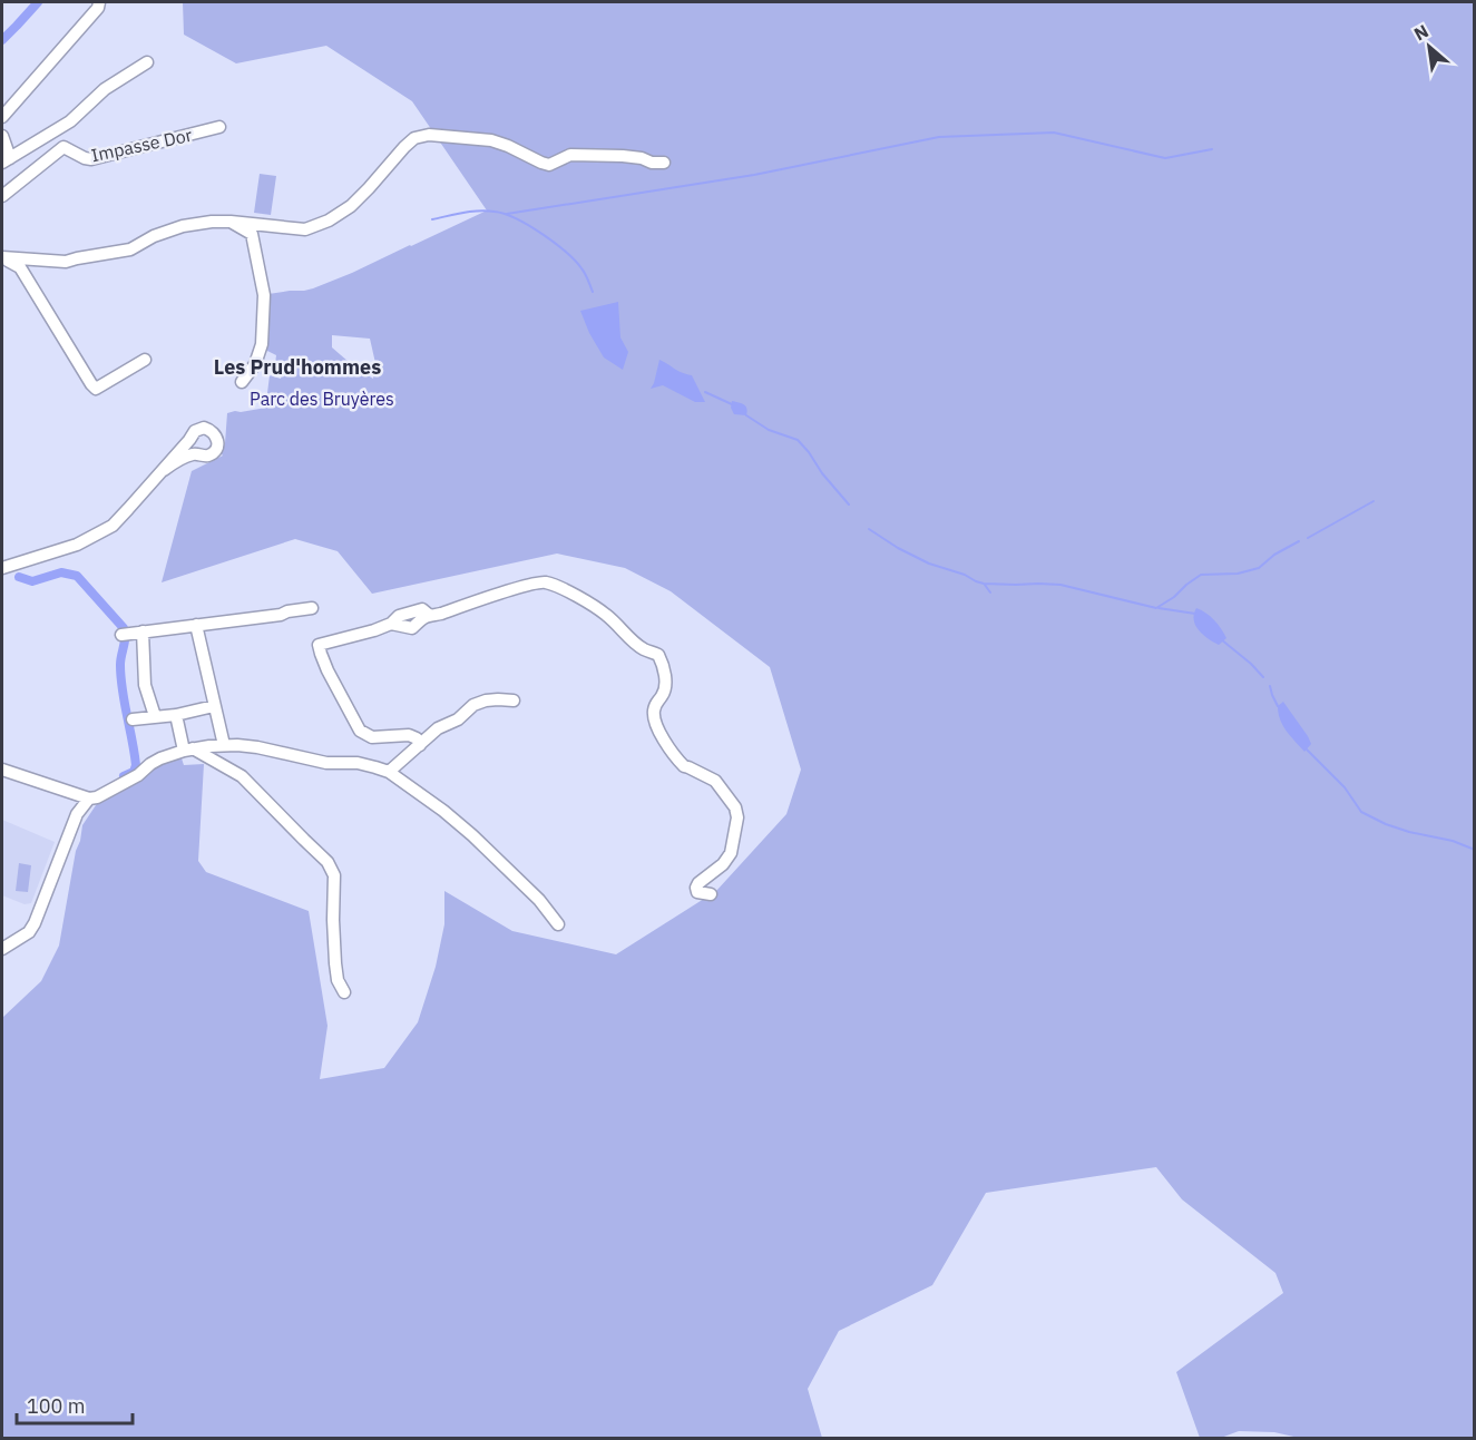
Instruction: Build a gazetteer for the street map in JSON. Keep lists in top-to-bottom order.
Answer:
{
  "streets": {
    "street": ["Impasse Dor"]
  },
  "districts": ["Les Prud'hommes"],
  "parks": ["Parc des Bruyères"],
  "scale_bar": "100 m",
  "north": "top left"
}
